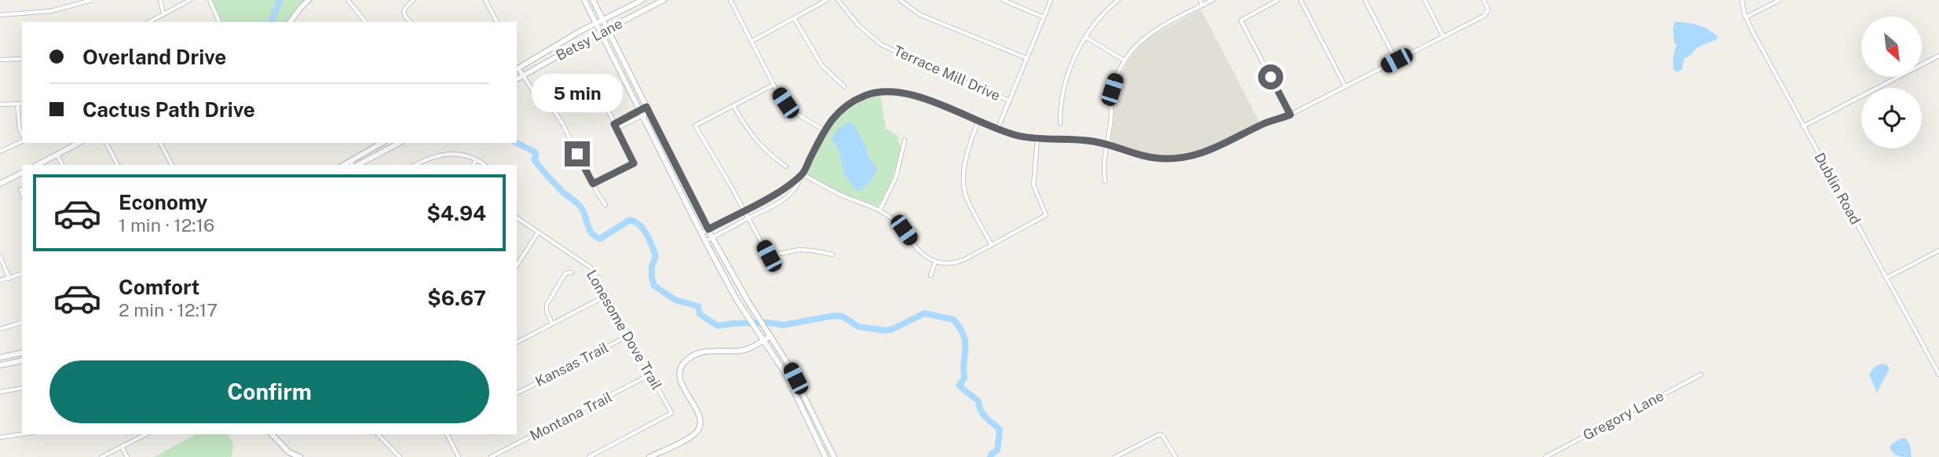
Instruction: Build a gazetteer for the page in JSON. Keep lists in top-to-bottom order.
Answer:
{
  "streets": {
    "main road": ["Betsy Lane"],
    "street": [
      "Terrace Mill Drive",
      "Dublin Road",
      "Lonesome Dove Trail",
      "Kansas Trail",
      "Gregory Lane",
      "Montana Trail"
    ]
  },
  "crossings": [
    ["Lonesome Dove Trail", "Kansas Trail"],
    ["Lonesome Dove Trail", "Montana Trail"]
  ],
  "north": "bottom right",
  "page": {
    "banner": ["Overland Drive", "Cactus Path Drive"],
    "bubble": "5 min",
    "list": [
      {
        "name": "Economy",
        "note": "1 min · 12:16",
        "value": "$4.94"
      },
      {
        "name": "Comfort",
        "note": "2 min · 12:17",
        "value": "$6.67"
      }
    ],
    "buttons": "Confirm"
  }
}
